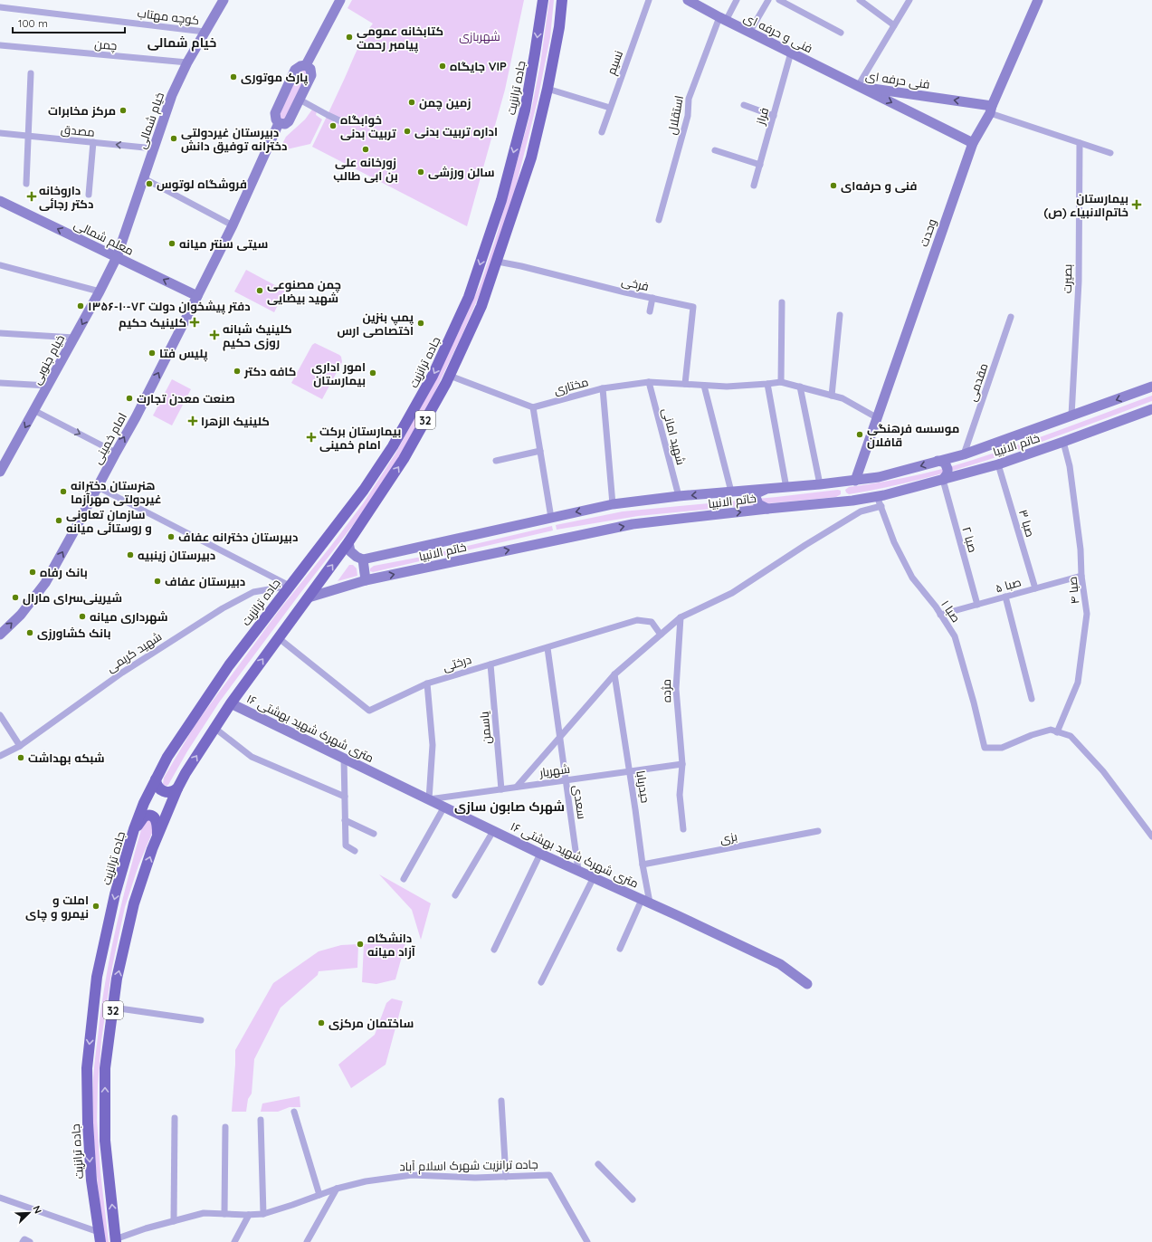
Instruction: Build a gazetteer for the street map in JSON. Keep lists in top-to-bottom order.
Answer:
{
  "streets": {
    "main road": [
      "فنی و حرفه ای",
      "فنی حرفه ای",
      "جاده ترانزیت",
      "خیام شمالی",
      "وحدت",
      "معلم شمالی",
      "خیام جنوبی",
      "32",
      "امام خمینی",
      "خاتم الانبیا",
      "۱۶ متری شهرک شهيد بهشتی"
    ],
    "street": [
      "کوچه مهتاب",
      "چمن",
      "نسيم",
      "استقلال",
      "فراز",
      "مصدق",
      "بصيرت",
      "فرخی",
      "مقدمی",
      "مختاری",
      "شهید امانی",
      "صبا ۳",
      "صبا ۲",
      "صبا ۵",
      "صبا ۴",
      "صبا ۱",
      "شهید کریمی",
      "درختی",
      "مژده",
      "یاسمن",
      "شهریار",
      "حیدربابا",
      "سعدی",
      "بزی",
      "جاده ترانزیت شهرک اسلام آباد"
    ]
  },
  "crossings": [
    ["کوچه مهتاب", "خیام شمالی"],
    ["فنی و حرفه ای", "فنی حرفه ای"],
    ["فنی و حرفه ای", "استقلال"],
    ["فنی و حرفه ای", "فراز"],
    ["چمن", "خیام شمالی"],
    ["فنی حرفه ای", "وحدت"],
    ["فنی حرفه ای", "بصيرت"],
    ["جاده ترانزیت", "شهید کریمی"],
    ["خیام شمالی", "مصدق"],
    ["خیام شمالی", "معلم شمالی"],
    ["خیام شمالی", "خیام جنوبی"],
    ["وحدت", "مختاری"],
    ["وحدت", "خاتم الانبیا"],
    ["معلم شمالی", "خیام جنوبی"],
    ["معلم شمالی", "امام خمینی"],
    ["بصيرت", "خاتم الانبیا"],
    ["فرخی", "مختاری"],
    ["فرخی", "32"],
    ["مقدمی", "خاتم الانبیا"],
    ["مختاری", "شهید امانی"],
    ["32", "خاتم الانبیا"],
    ["32", "درختی"],
    ["32", "۱۶ متری شهرک شهيد بهشتی"],
    ["32", "جاده ترانزیت شهرک اسلام آباد"],
    ["شهید امانی", "خاتم الانبیا"],
    ["خاتم الانبیا", "صبا ۳"],
    ["خاتم الانبیا", "صبا ۲"],
    ["خاتم الانبیا", "صبا ۴"],
    ["خاتم الانبیا", "صبا ۱"],
    ["صبا ۳", "صبا ۵"],
    ["صبا ۲", "صبا ۵"],
    ["صبا ۵", "صبا ۴"],
    ["صبا ۵", "صبا ۱"],
    ["صبا ۴", "صبا ۱"],
    ["درختی", "یاسمن"],
    ["درختی", "سعدی"],
    ["مژده", "شهریار"],
    ["۱۶ متری شهرک شهيد بهشتی", "شهریار"],
    ["۱۶ متری شهرک شهيد بهشتی", "حیدربابا"],
    ["۱۶ متری شهرک شهيد بهشتی", "سعدی"],
    ["یاسمن", "شهریار"],
    ["شهریار", "حیدربابا"],
    ["شهریار", "سعدی"],
    ["حیدربابا", "بزی"]
  ],
  "one_way": [
    "مصدق",
    "معلم شمالی",
    "خیام جنوبی",
    "امام خمینی"
  ],
  "districts": ["خیام شمالی", "شهرک صابون سازی"],
  "parks": ["شهربازی"],
  "places": {
    "other": [
      "کتابخانه عمومی پیامبر رحمت",
      "جایگاه VIP",
      "پارک موتوری",
      "زمین چمن",
      "مرکز مخابرات",
      "خوابگاه تربیت بدنی",
      "اداره تربیت بدنی",
      "دبیرستان غیردولتی دخترانه توفیق دانش",
      "زورخانه علی بن ابی طالب",
      "سالن ورزشی",
      "فروشگاه لوتوس",
      "فنی و حرفه‌ای",
      "سیتی سنتر میانه",
      "چمن مصنوعی شهید بیضایی",
      "دفتر پیشخوان دولت ۷۲-۱۰-۱۳۵۶",
      "پمپ بنزین اختصاصی ارس",
      "پلیس فتا",
      "کافه دکتر",
      "امور اداری بیمارستان",
      "صنعت معدن تجارت",
      "موسسه فرهنگی قافلان",
      "هنرستان دخترانه غیردولتی مهرآزما",
      "سازمان تعاونی و روستائی میانه",
      "دبیرستان دخترانه عفاف",
      "دبیرستان زینبیه",
      "بانک رفاه",
      "دبیرستان عفاف",
      "شیرینی‌سرای مارال",
      "شهرداری میانه",
      "بانک کشاورزی",
      "شبکه بهداشت",
      "املت و نیمرو و چای",
      "دانشگاه آزاد میانه",
      "ساختمان مرکزی"
    ],
    "health": [
      "داروخانه دکتر رجائی",
      "بیمارستان خاتم‌الانبیاء (ص)",
      "کلینیک حکیم",
      "کلینیک شبانه روزی حکیم",
      "کلینیک الزهرا",
      "بیمارستان برکت امام خمینی"
    ]
  },
  "scale_bar": "100 m",
  "north": "top right"
}
